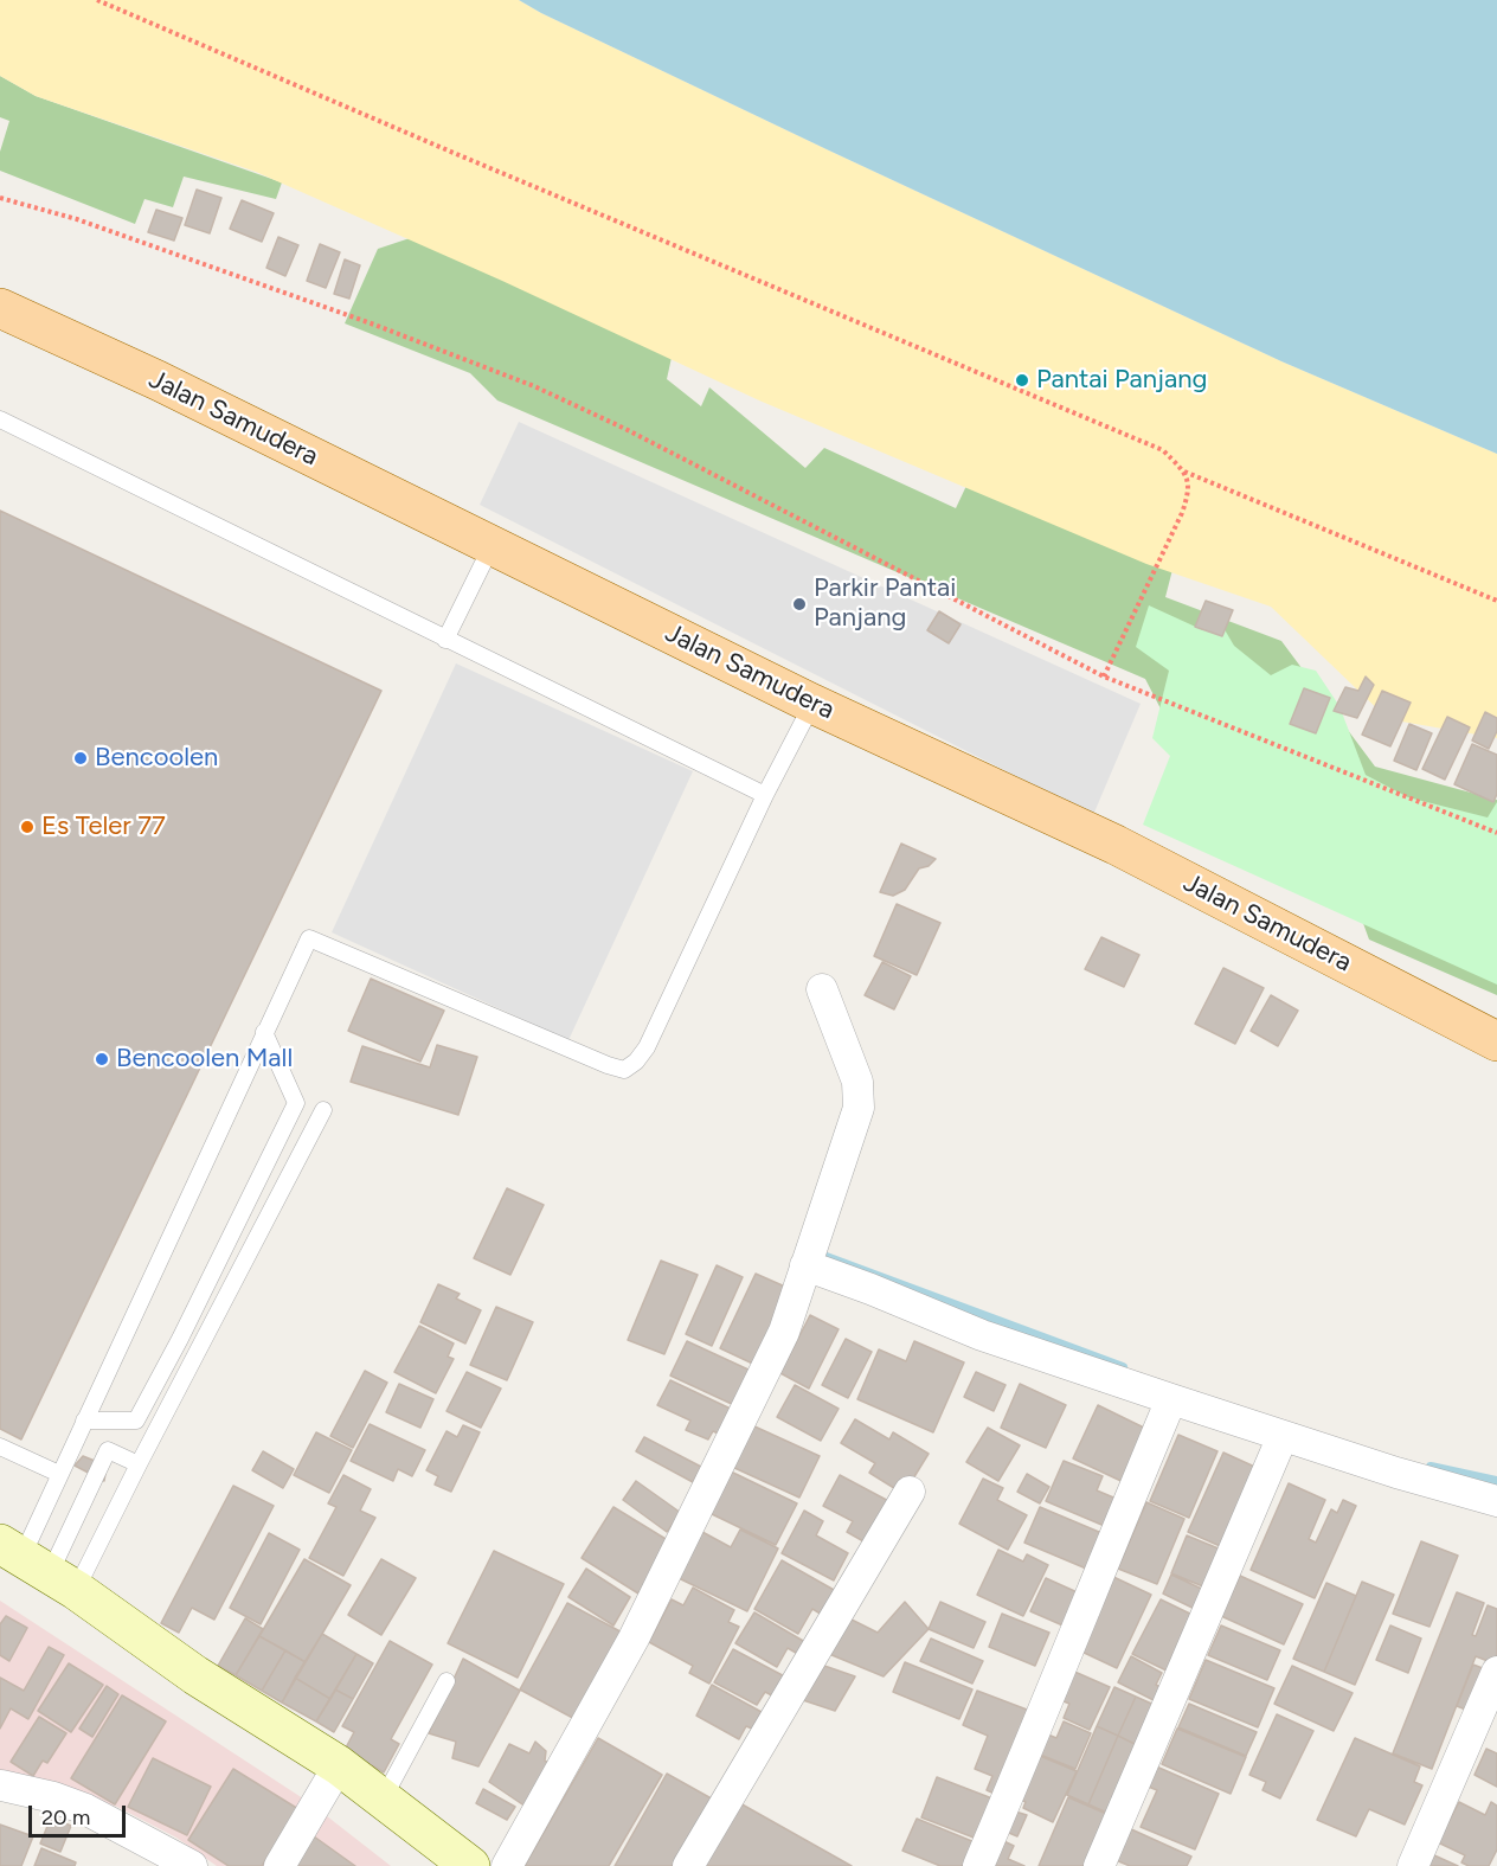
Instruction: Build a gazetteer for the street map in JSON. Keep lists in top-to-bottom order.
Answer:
{
  "streets": {
    "main road": ["Jalan Samudera"]
  },
  "places": [
    "Pantai Panjang",
    "Parkir Pantai Panjang",
    "Bencoolen",
    "Es Teler 77",
    "Bencoolen Mall"
  ],
  "scale_bar": "20 m"
}
